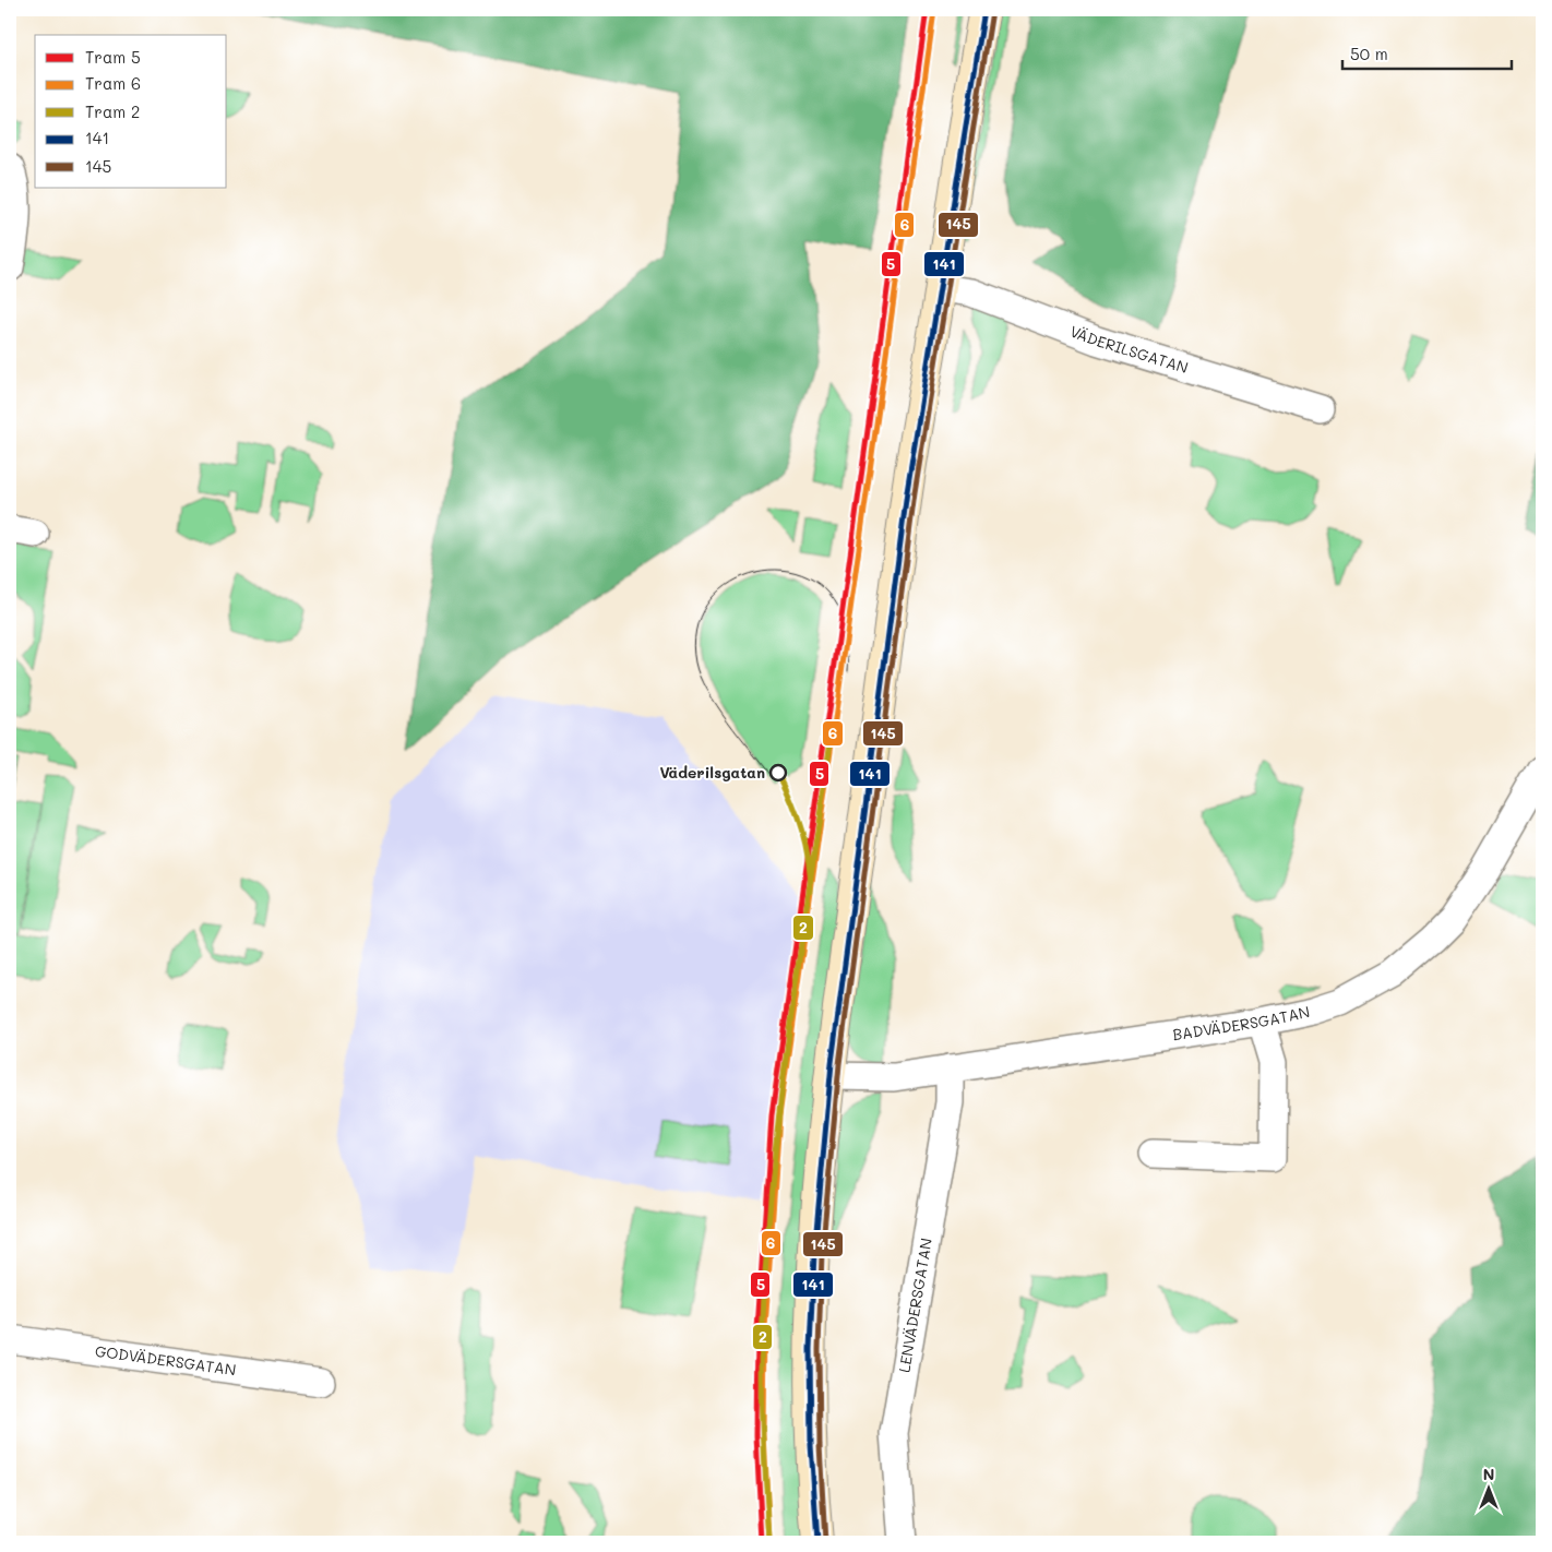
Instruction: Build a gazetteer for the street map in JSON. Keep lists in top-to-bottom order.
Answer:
{
  "streets": {
    "street": [
      "VÄDERILSGATAN",
      "BADVÄDERSGATAN",
      "LENVÄDERSGATAN",
      "GODVÄDERSGATAN"
    ]
  },
  "crossings": [
    ["BADVÄDERSGATAN", "LENVÄDERSGATAN"]
  ],
  "places": ["Väderilsgatan"],
  "lines": [
    "tram line 5",
    "transit line 141",
    "tram line 6",
    "transit line 145",
    "tram line 2"
  ],
  "legend": [
    "Tram 5",
    "Tram 6",
    "Tram 2",
    "141",
    "145"
  ],
  "scale_bar": "50 m",
  "north": "top"
}
